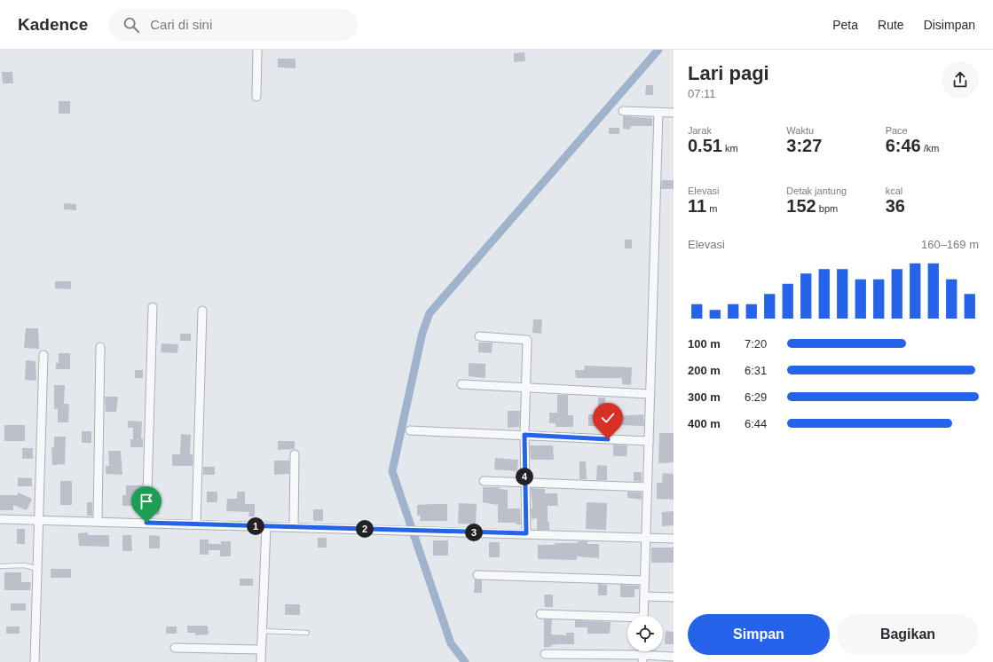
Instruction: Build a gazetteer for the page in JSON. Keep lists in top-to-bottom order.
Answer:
{
  "page": {
    "header": "Kadence",
    "search": "Cari di sini",
    "nav": ["Peta", "Rute", "Disimpan"],
    "heading": ["Lari pagi", "07:11"],
    "stats": [
      ["Jarak", "0.51 km"],
      ["Waktu", "3:27"],
      ["Pace", "6:46 /km"],
      ["Elevasi", "11 m"],
      ["Detak jantung", "152 bpm"],
      ["kcal", "36"]
    ],
    "chart": ["Elevasi", "160–169 m"],
    "list": [
      {
        "name": "100 m",
        "note": "7:20"
      },
      {
        "name": "200 m",
        "note": "6:31"
      },
      {
        "name": "300 m",
        "note": "6:29"
      },
      {
        "name": "400 m",
        "note": "6:44"
      }
    ],
    "pins": [
      "4",
      "1",
      "2",
      "3"
    ],
    "buttons": ["Simpan", "Bagikan"]
  }
}
